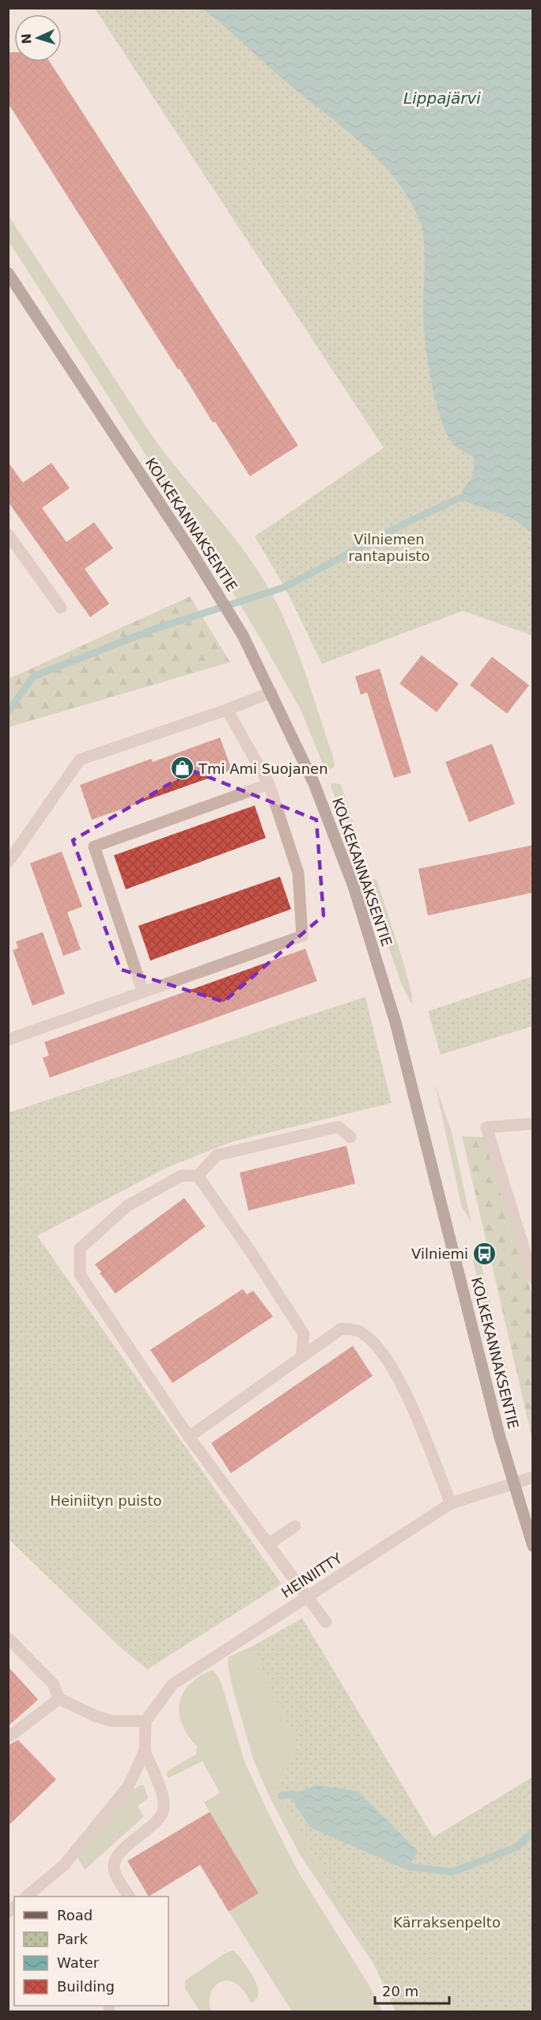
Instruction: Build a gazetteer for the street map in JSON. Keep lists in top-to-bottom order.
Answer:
{
  "streets": {
    "main road": ["KOLKEKANNAKSENTIE"],
    "street": ["HEINIITTY"]
  },
  "crossings": [
    ["KOLKEKANNAKSENTIE", "HEINIITTY"]
  ],
  "water": ["Lippajärvi"],
  "parks": ["Vilniemen rantapuisto", "Heiniityn puisto", "Kärraksenpelto"],
  "places": {
    "shop": ["Tmi Ami Suojanen"],
    "bus stop": ["Vilniemi"]
  },
  "legend": [
    "Road",
    "Park",
    "Water",
    "Building"
  ],
  "scale_bar": "20 m",
  "north": "left"
}
